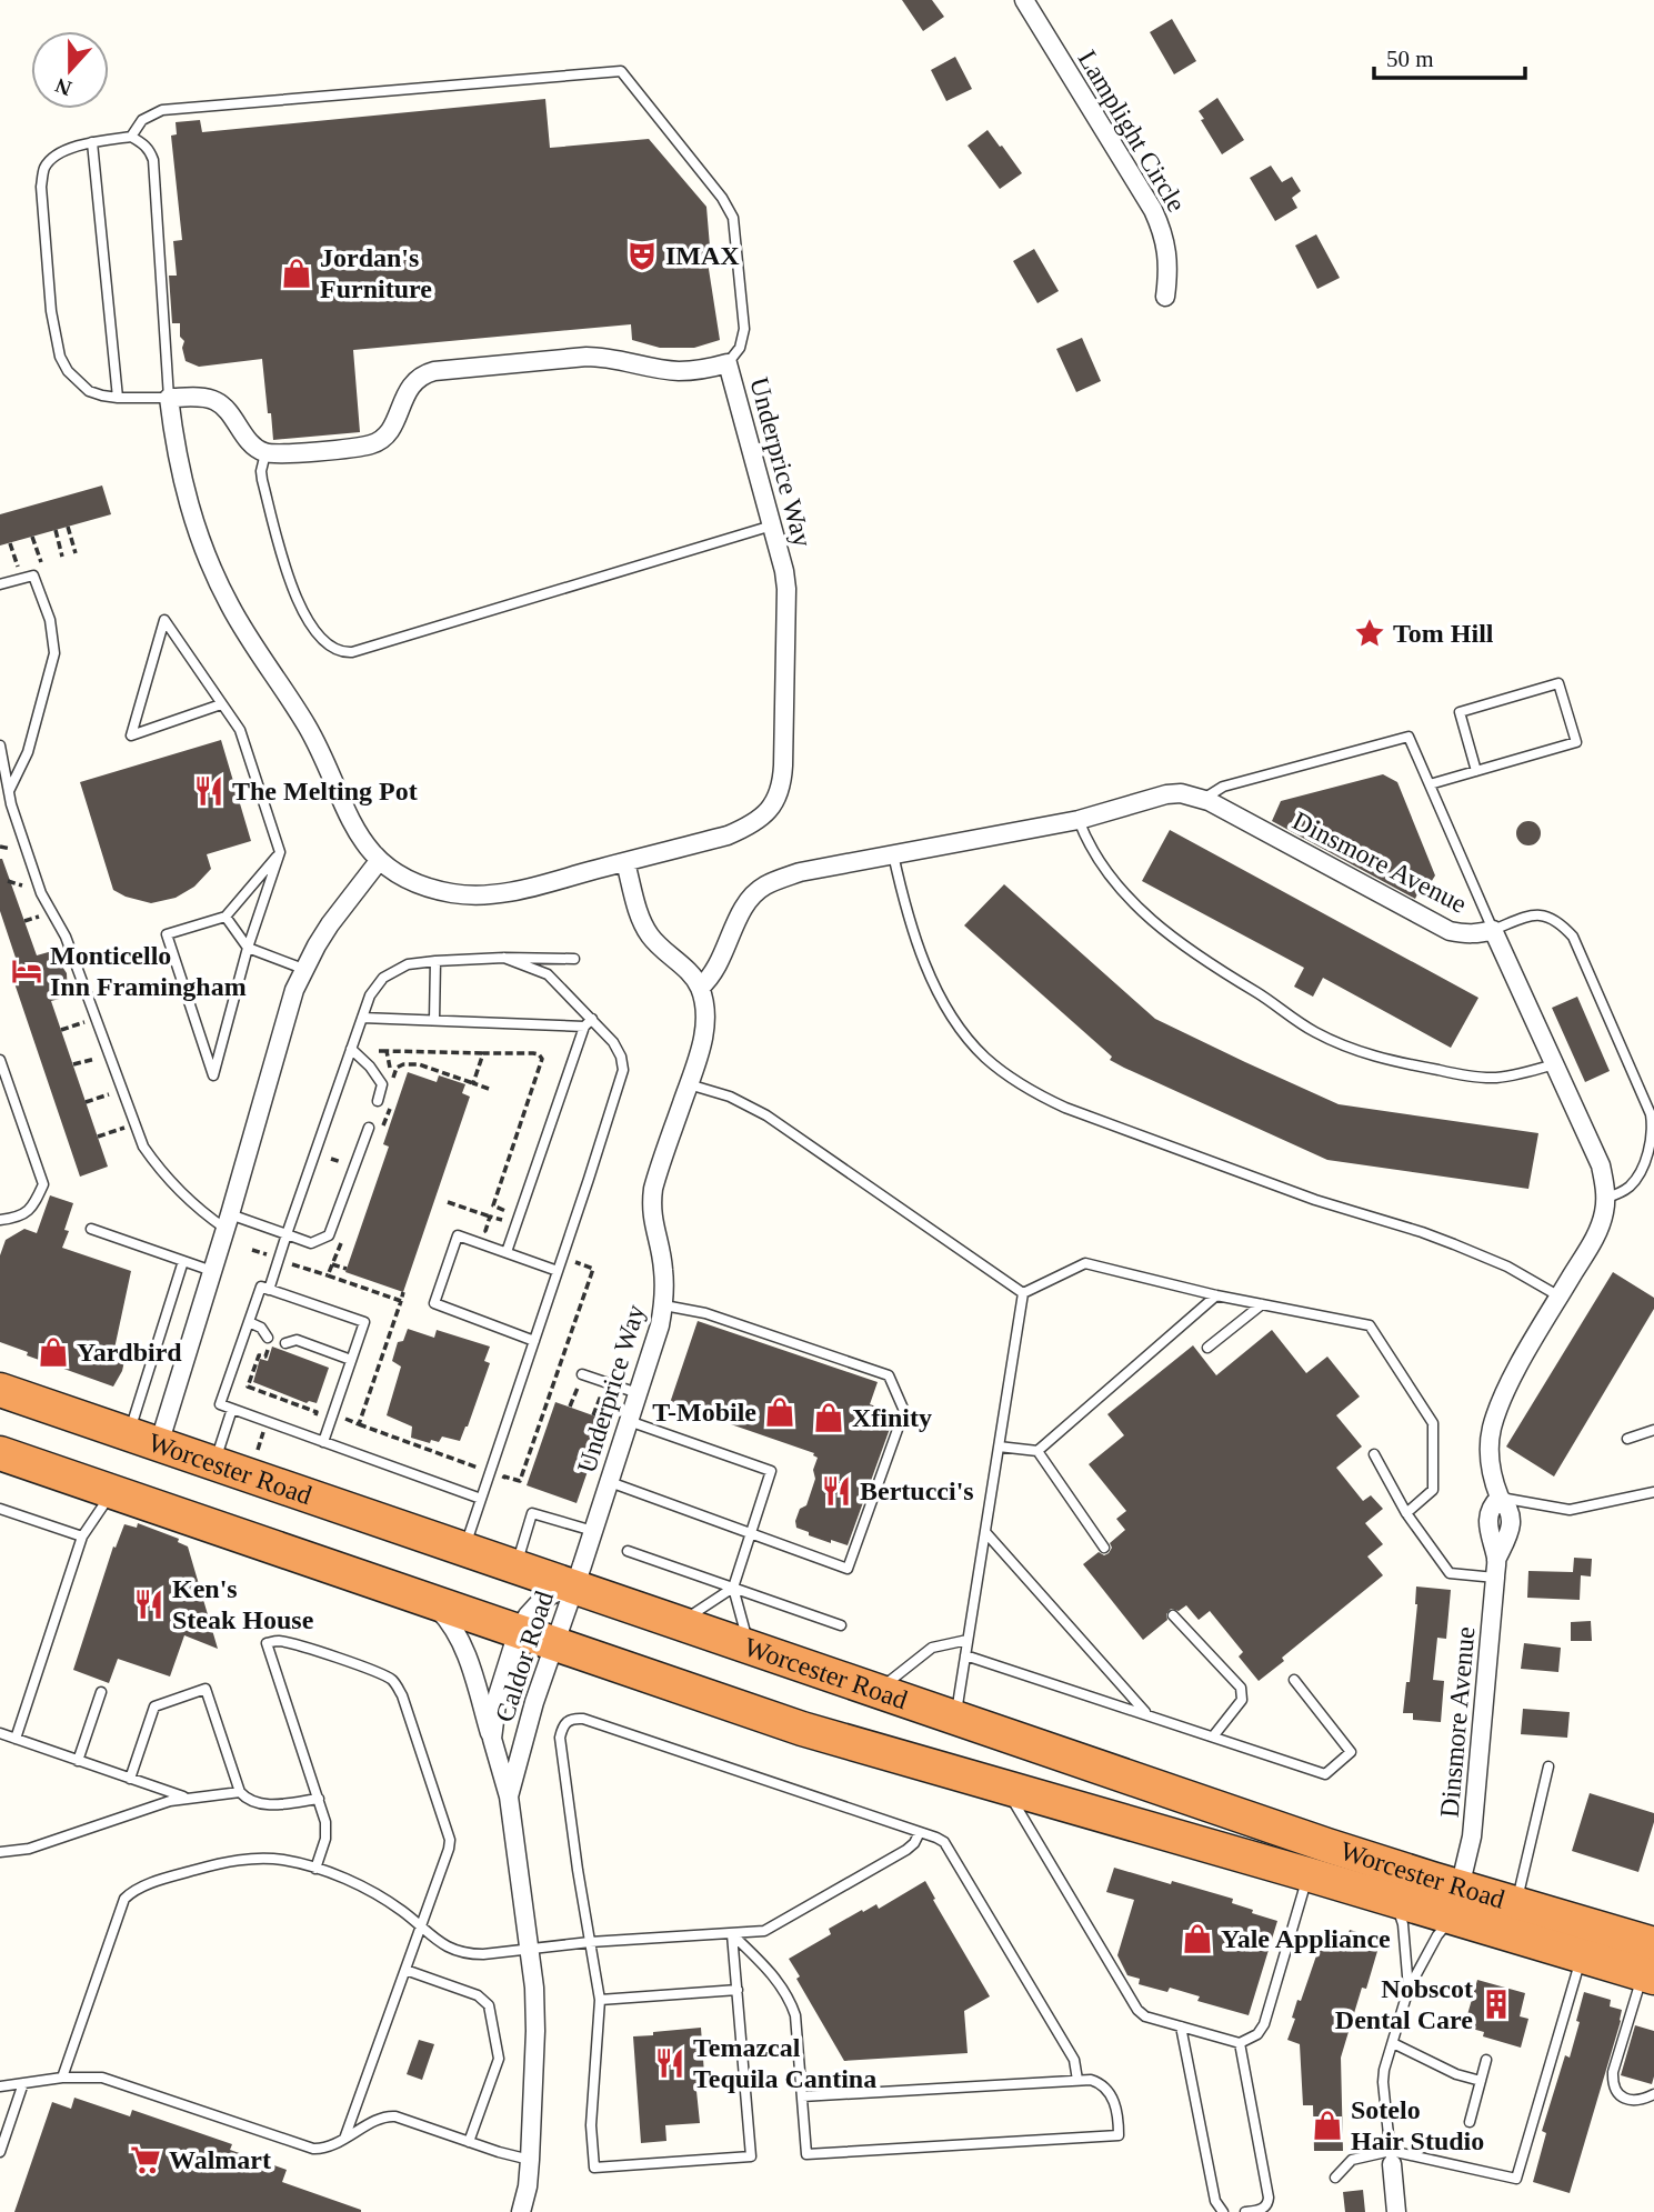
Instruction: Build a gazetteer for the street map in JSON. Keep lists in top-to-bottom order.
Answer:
{
  "streets": {
    "highway": ["Worcester Road"],
    "street": [
      "Lamplight Circle",
      "Underprice Way",
      "Dinsmore Avenue",
      "Caldor Road"
    ]
  },
  "crossings": [
    ["Underprice Way", "Dinsmore Avenue"],
    ["Underprice Way", "Worcester Road"],
    ["Underprice Way", "Caldor Road"],
    ["Dinsmore Avenue", "Worcester Road"],
    ["Worcester Road", "Caldor Road"]
  ],
  "places": {
    "theatre": ["IMAX"],
    "shop": [
      "Jordan's Furniture",
      "Yardbird",
      "T-Mobile",
      "Xfinity",
      "Yale Appliance",
      "Sotelo Hair Studio"
    ],
    "place": ["Tom Hill"],
    "restaurant": [
      "The Melting Pot",
      "Bertucci's",
      "Ken's Steak House",
      "Temazcal Tequila Cantina"
    ],
    "hotel": ["Monticello Inn Framingham"],
    "building": ["Nobscot Dental Care"],
    "supermarket": ["Walmart"]
  },
  "scale_bar": "50 m",
  "north": "bottom"
}
